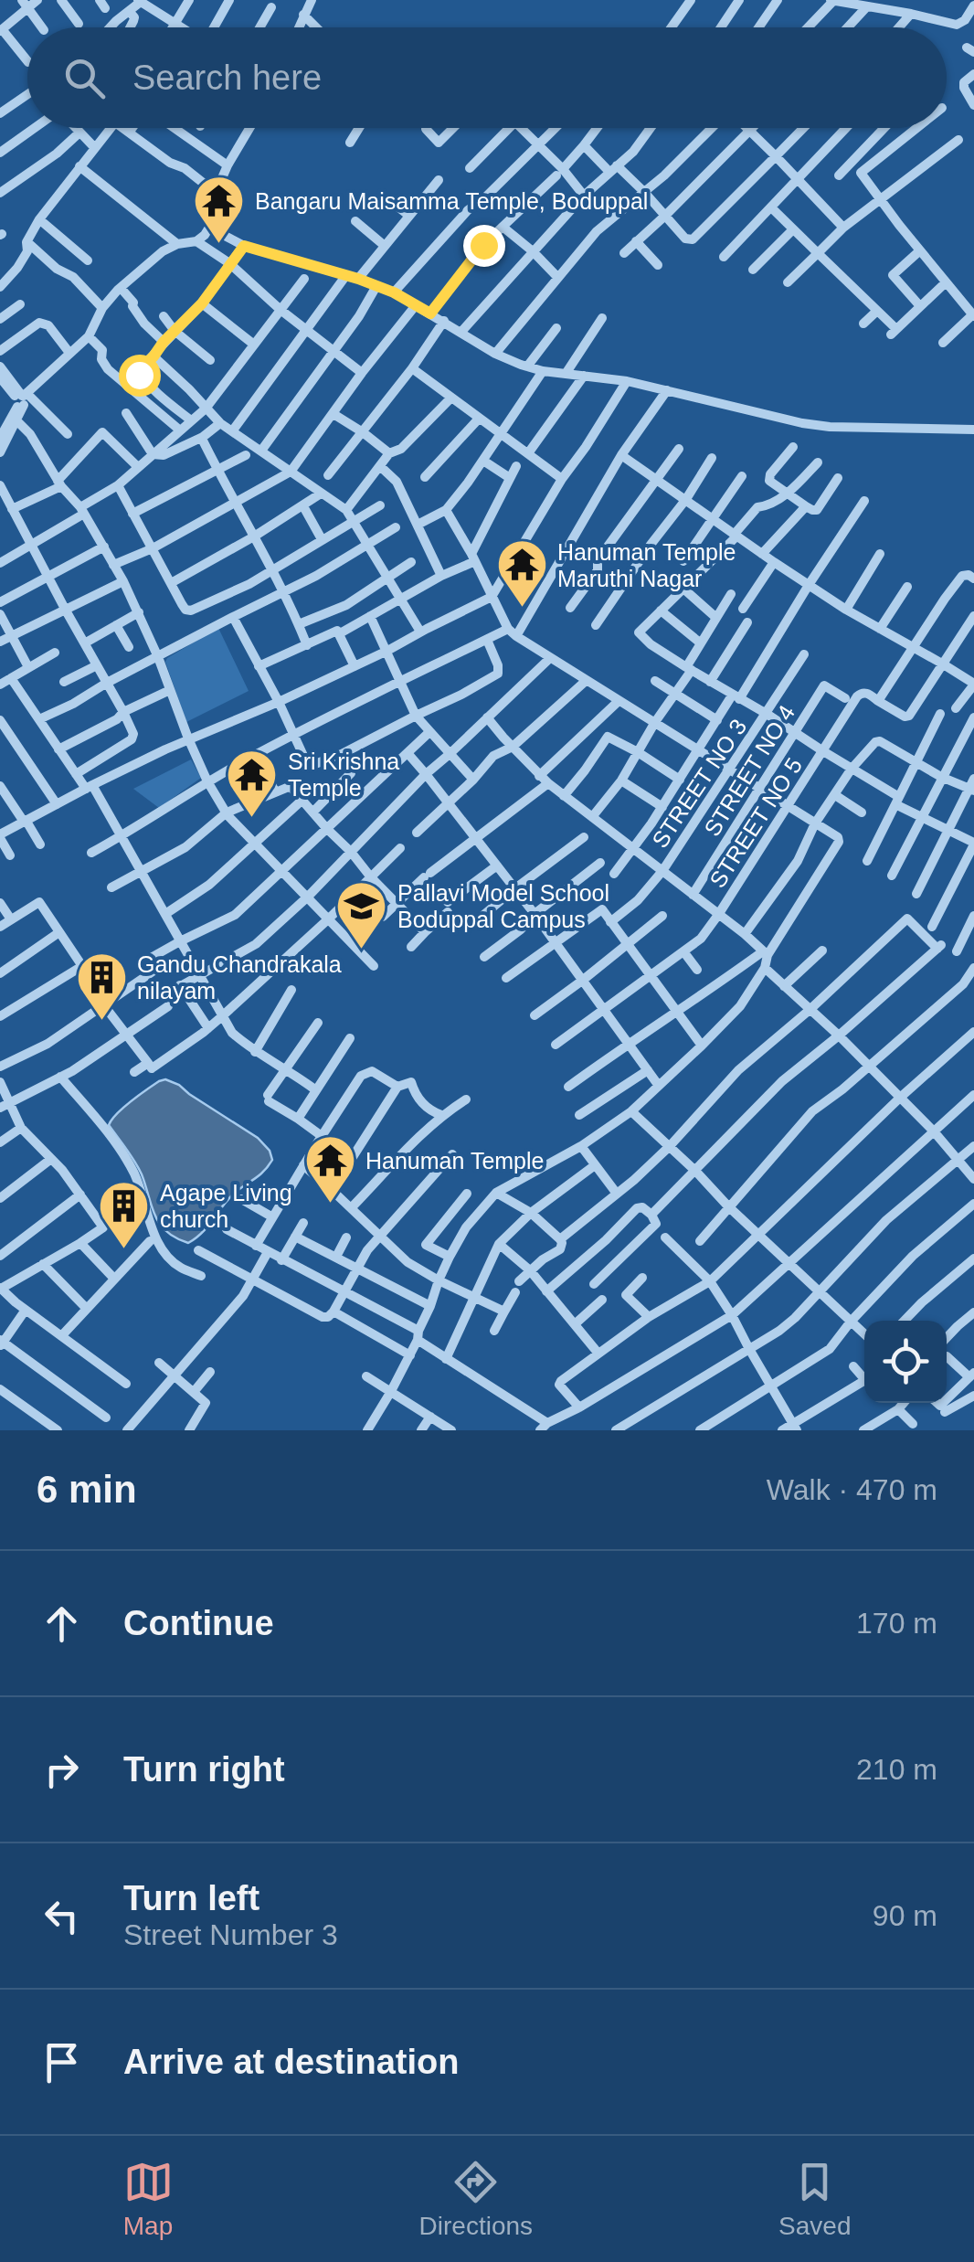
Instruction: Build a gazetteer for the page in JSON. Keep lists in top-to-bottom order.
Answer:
{
  "streets": {
    "street": ["STREET NO 4", "STREET NO 3", "STREET NO 5"]
  },
  "places": {
    "temple": [
      "Bangaru Maisamma Temple, Boduppal",
      "Hanuman Temple Maruthi Nagar",
      "Sri Krishna Temple",
      "Hanuman Temple"
    ],
    "school or university": ["Pallavi Model School Boduppal Campus"],
    "building": ["Gandu Chandrakala nilayam", "Agape Living church"]
  },
  "page": {
    "search": "Search here",
    "heading": ["6 min", "Walk · 470 m"],
    "list": [
      ["Continue", "170 m"],
      ["Turn right", "210 m"],
      ["Turn left", "Street Number 3", "90 m"],
      "Arrive at destination"
    ],
    "nav": ["Map", "Directions", "Saved"]
  }
}
